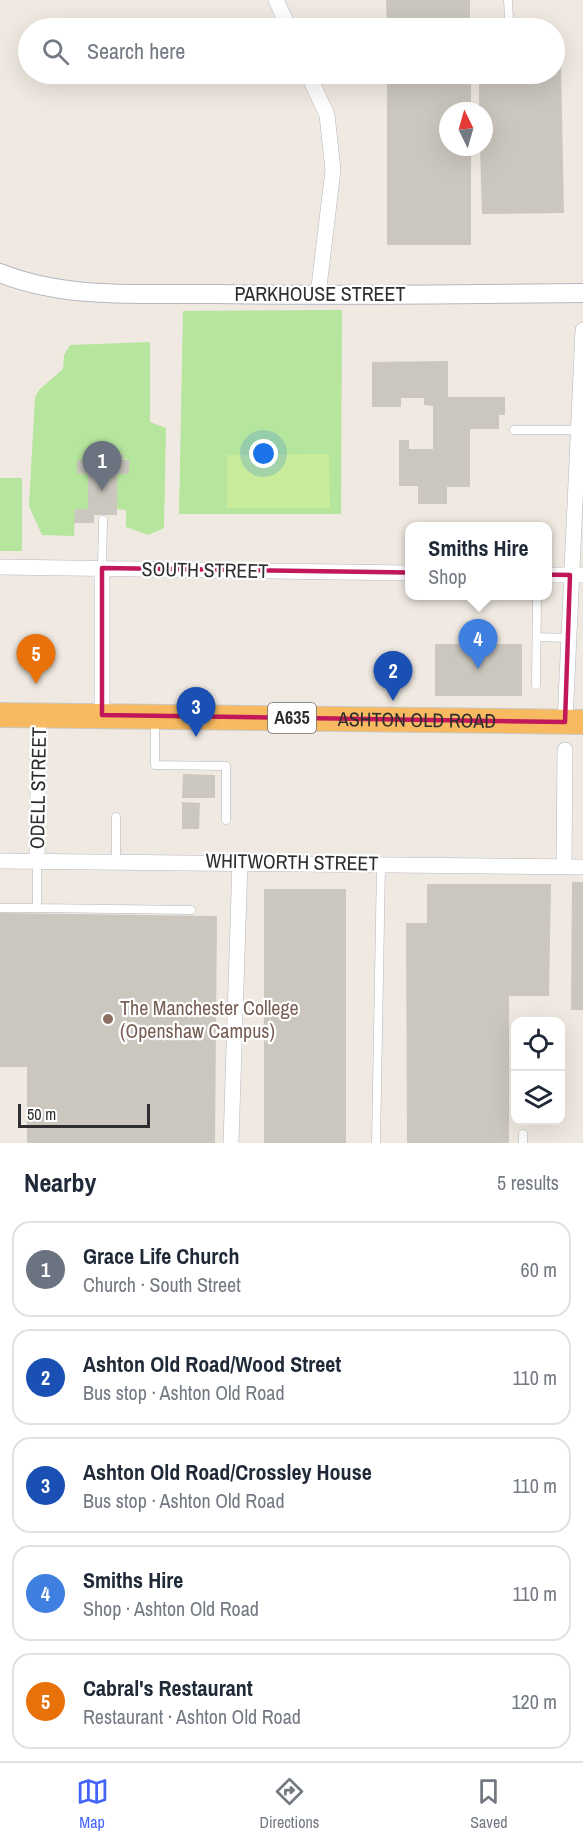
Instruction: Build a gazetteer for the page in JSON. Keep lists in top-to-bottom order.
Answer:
{
  "streets": {
    "highway": ["A635", "ASHTON OLD ROAD"],
    "street": [
      "PARKHOUSE STREET",
      "SOUTH STREET",
      "ODELL STREET",
      "WHITWORTH STREET"
    ]
  },
  "crossings": [
    ["ASHTON OLD ROAD", "ODELL STREET"],
    ["ODELL STREET", "WHITWORTH STREET"]
  ],
  "places": ["The Manchester College (Openshaw Campus)"],
  "scale_bar": "50 m",
  "north": "top",
  "page": {
    "search": "Search here",
    "pins": [
      "1",
      "4",
      "5",
      "2",
      "3"
    ],
    "popup": ["Smiths Hire", "Shop"],
    "scale": "50 m",
    "heading": ["Nearby", "5 results"],
    "list": [
      {
        "mark": "1",
        "name": "Grace Life Church",
        "note": "Church · South Street",
        "value": "60 m"
      },
      {
        "mark": "2",
        "name": "Ashton Old Road/Wood Street",
        "note": "Bus stop · Ashton Old Road",
        "value": "110 m"
      },
      {
        "mark": "3",
        "name": "Ashton Old Road/Crossley House",
        "note": "Bus stop · Ashton Old Road",
        "value": "110 m"
      },
      {
        "mark": "4",
        "name": "Smiths Hire",
        "note": "Shop · Ashton Old Road",
        "value": "110 m"
      },
      {
        "mark": "5",
        "name": "Cabral's Restaurant",
        "note": "Restaurant · Ashton Old Road",
        "value": "120 m"
      }
    ],
    "nav": ["Map", "Directions", "Saved"]
  }
}
